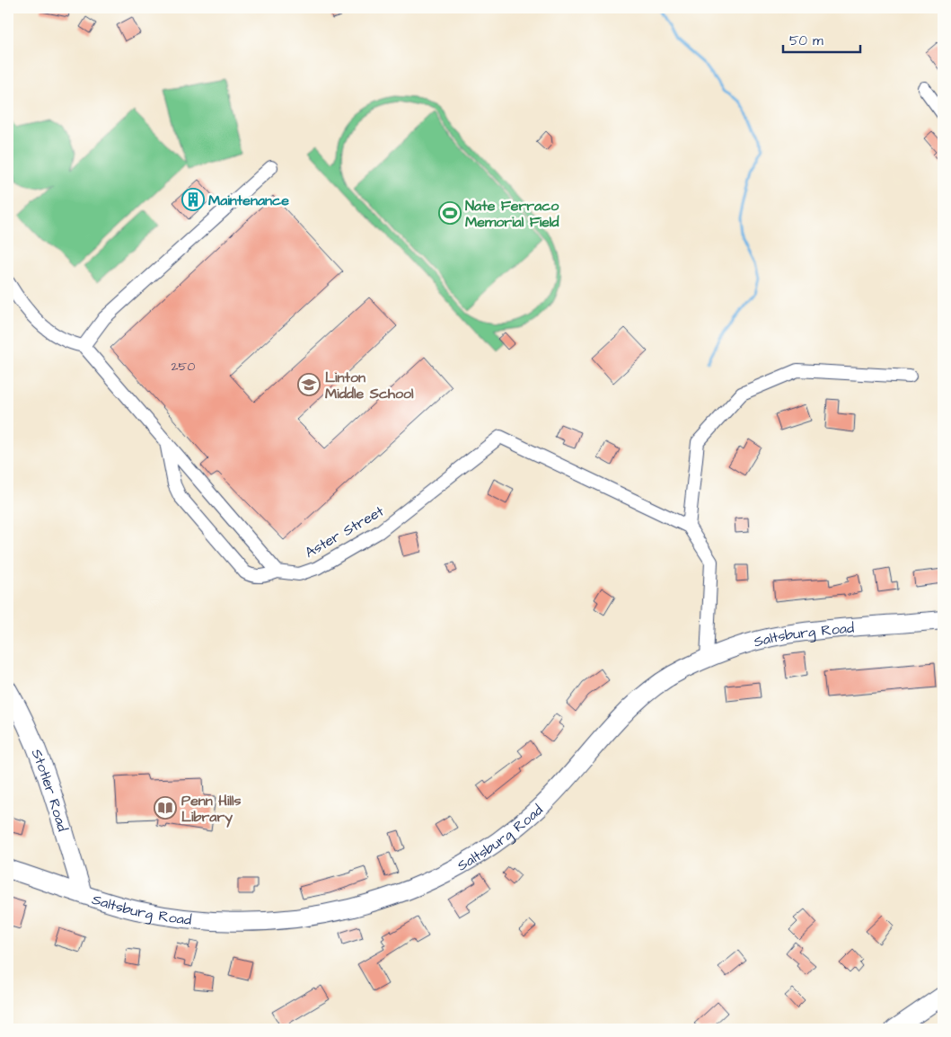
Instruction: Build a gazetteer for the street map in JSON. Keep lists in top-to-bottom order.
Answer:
{
  "streets": {
    "main road": ["Saltsburg Road", "Stotler Road"],
    "street": ["Aster Street"]
  },
  "crossings": [
    ["Saltsburg Road", "Stotler Road"]
  ],
  "places": {
    "building": ["Maintenance"],
    "sports": ["Nate Ferraco Memorial Field"],
    "school or university": ["Linton Middle School"],
    "library": ["Penn Hills Library"]
  },
  "house_numbers": ["250"],
  "scale_bar": "50 m"
}
